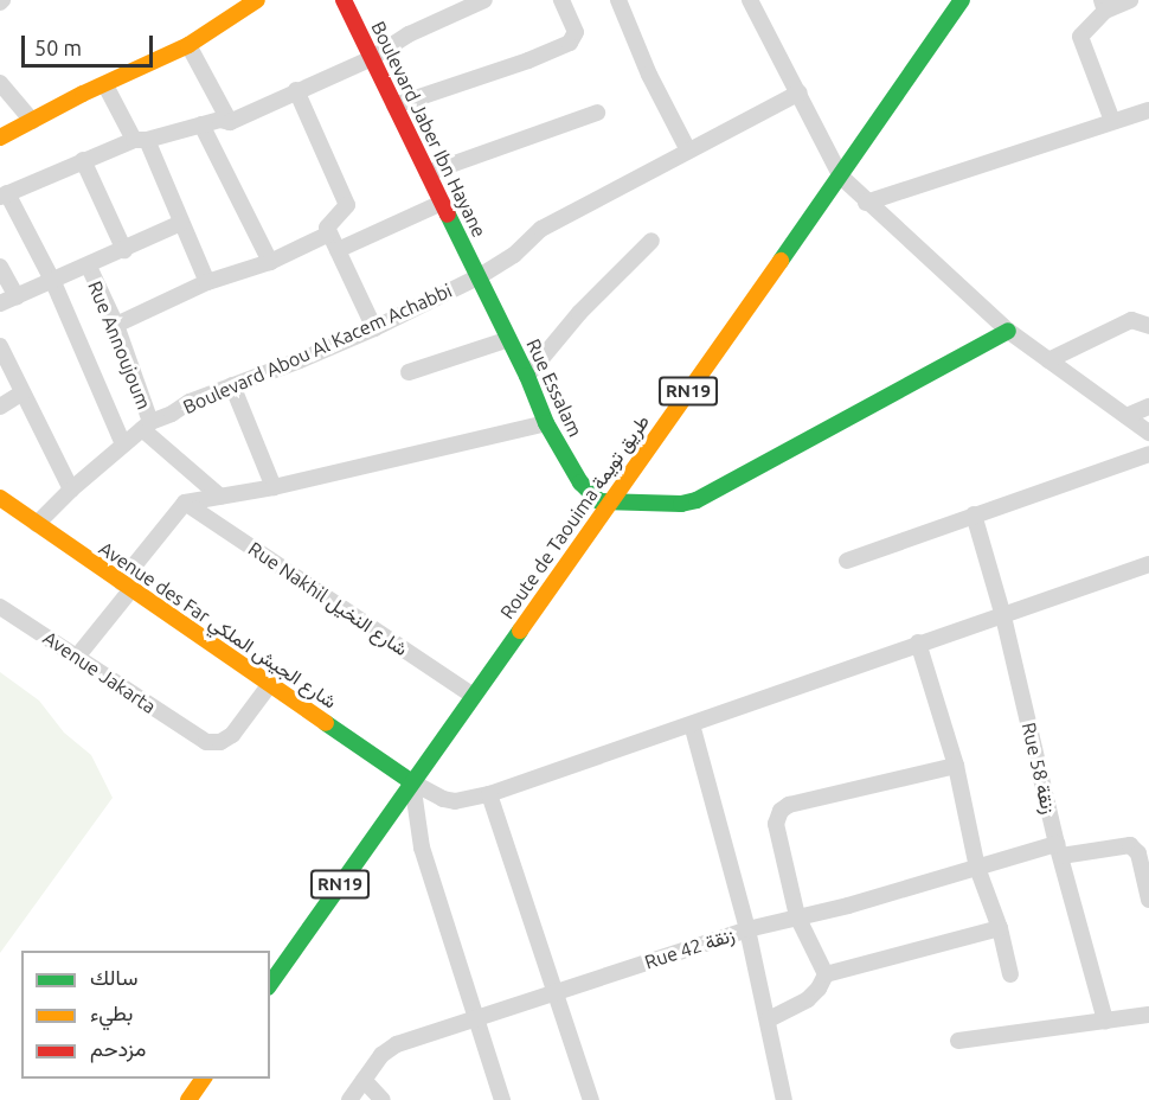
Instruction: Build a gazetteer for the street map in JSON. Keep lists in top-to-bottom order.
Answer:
{
  "streets": {
    "main road": [
      "Boulevard Jaber Ibn Hayane",
      "Rue Essalam",
      "RN19",
      "Route de Taouima طريق تويمة",
      "Avenue des Far شارع الجيش الملكي"
    ],
    "street": [
      "Rue Annoujoum",
      "Boulevard Abou Al Kacem Achabbi",
      "Rue Nakhil شارع النخيل",
      "Avenue Jakarta",
      "Rue 58 زنقة",
      "Rue 42 زنقة"
    ]
  },
  "crossings": [
    ["Boulevard Jaber Ibn Hayane", "Boulevard Abou Al Kacem Achabbi"],
    ["Boulevard Jaber Ibn Hayane", "Rue Essalam"],
    ["Rue Annoujoum", "Boulevard Abou Al Kacem Achabbi"],
    ["Boulevard Abou Al Kacem Achabbi", "Rue Essalam"],
    ["Boulevard Abou Al Kacem Achabbi", "Avenue des Far شارع الجيش الملكي"],
    ["Rue Essalam", "Route de Taouima طريق تويمة"],
    ["Route de Taouima طريق تويمة", "Rue Nakhil شارع النخيل"],
    ["Route de Taouima طريق تويمة", "Avenue des Far شارع الجيش الملكي"],
    ["Avenue des Far شارع الجيش الملكي", "Avenue Jakarta"],
    ["Rue 58 زنقة", "Rue 42 زنقة"]
  ],
  "legend": ["سالك", "بطيء", "مزدحم"],
  "scale_bar": "50 m"
}
